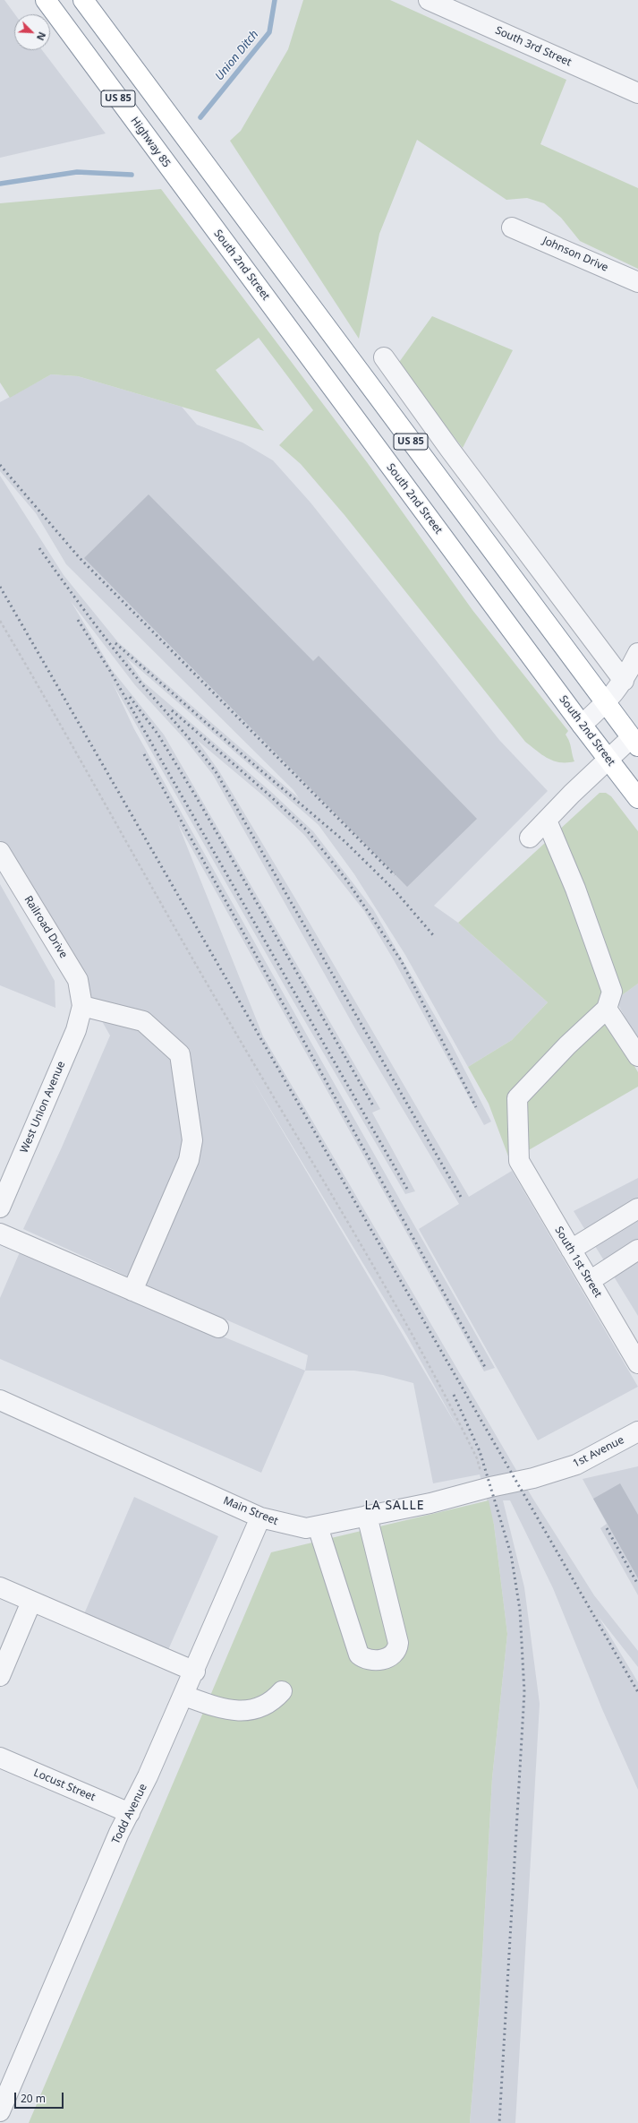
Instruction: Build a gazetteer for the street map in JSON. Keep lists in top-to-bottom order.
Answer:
{
  "streets": {
    "highway": ["US 85", "Highway 85", "South 2nd Street"],
    "street": [
      "South 3rd Street",
      "Johnson Drive",
      "Railroad Drive",
      "West Union Avenue",
      "South 1st Street",
      "1st Avenue",
      "Main Street",
      "Locust Street",
      "Todd Avenue"
    ]
  },
  "crossings": [
    ["Highway 85", "South 2nd Street"],
    ["Railroad Drive", "West Union Avenue"],
    ["1st Avenue", "Main Street"],
    ["Main Street", "Todd Avenue"],
    ["Locust Street", "Todd Avenue"]
  ],
  "districts": ["LA SALLE"],
  "water": ["Union Ditch"],
  "scale_bar": "20 m",
  "north": "bottom right"
}
